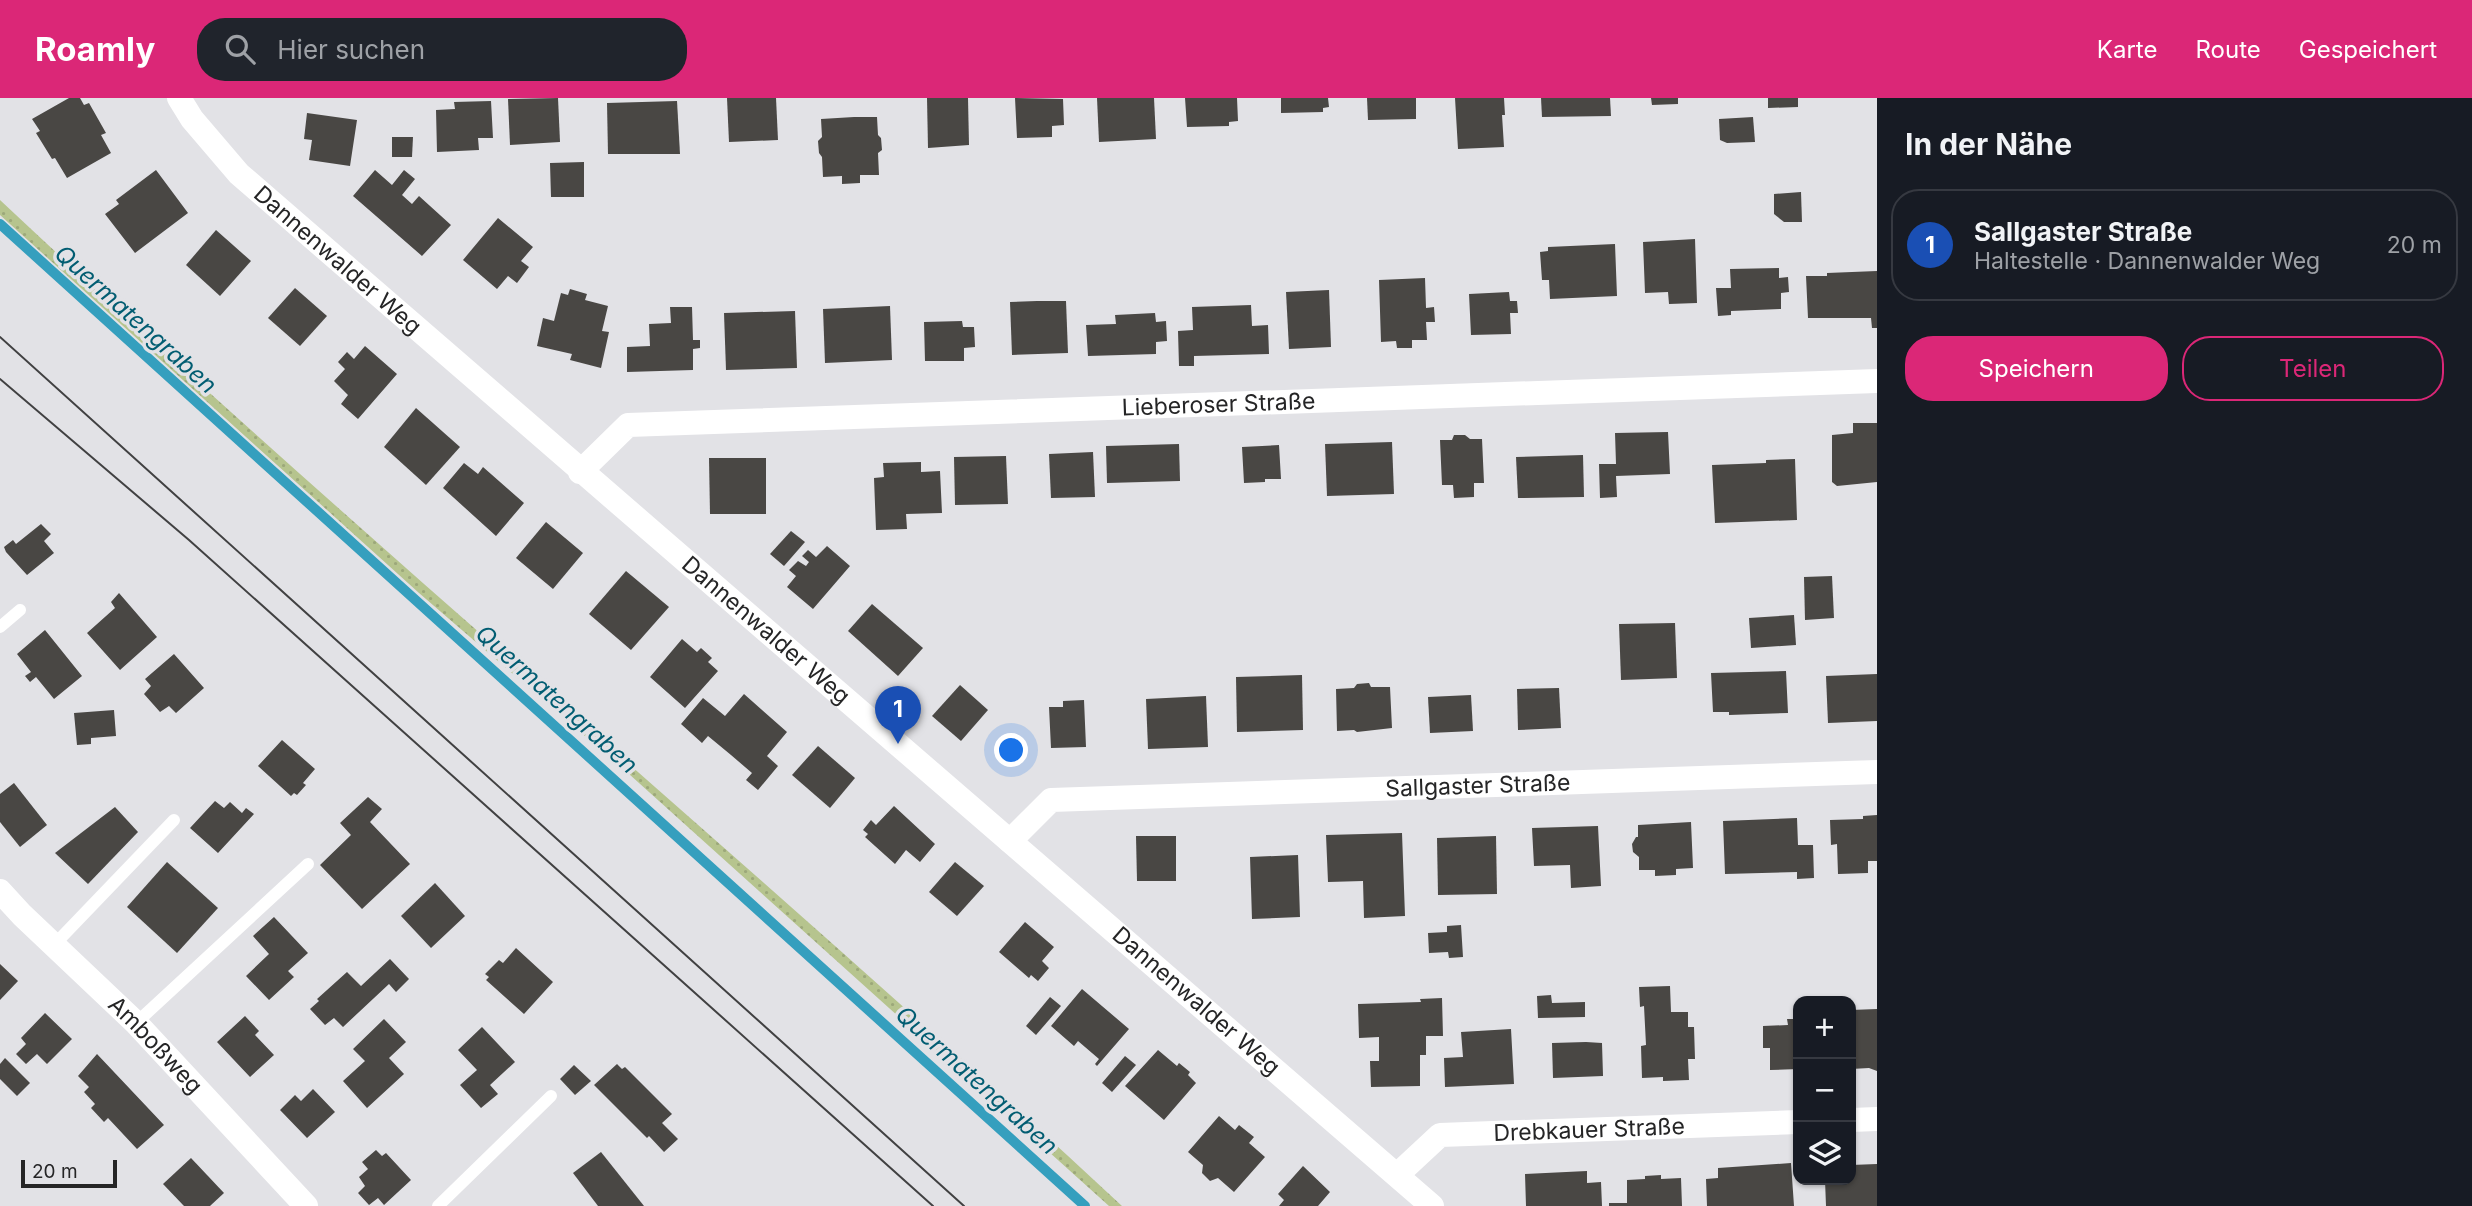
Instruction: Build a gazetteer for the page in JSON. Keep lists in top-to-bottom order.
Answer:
{
  "streets": {
    "street": [
      "Dannenwalder Weg",
      "Lieberoser Straße",
      "Sallgaster Straße",
      "Amboßweg",
      "Drebkauer Straße"
    ]
  },
  "crossings": [
    ["Dannenwalder Weg", "Lieberoser Straße"],
    ["Dannenwalder Weg", "Sallgaster Straße"],
    ["Dannenwalder Weg", "Drebkauer Straße"]
  ],
  "water": ["Quermatengraben"],
  "scale_bar": "20 m",
  "page": {
    "header": "Roamly",
    "search": "Hier suchen",
    "nav": ["Karte", "Route", "Gespeichert"],
    "heading": "In der Nähe",
    "list": [
      {
        "mark": "1",
        "name": "Sallgaster Straße",
        "note": "Haltestelle · Dannenwalder Weg",
        "value": "20 m"
      }
    ],
    "buttons": ["Speichern", "Teilen"],
    "pins": "1",
    "map_buttons": ["+", "−"],
    "scale": "20 m"
  }
}
